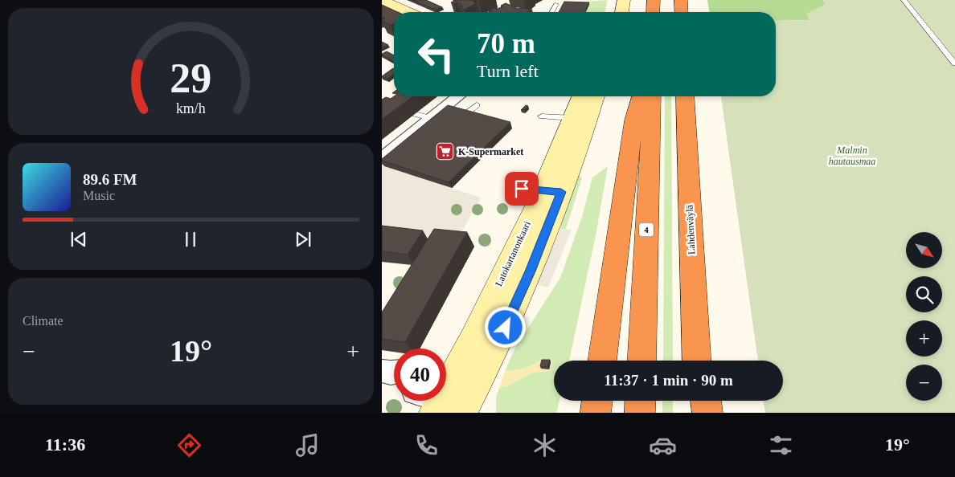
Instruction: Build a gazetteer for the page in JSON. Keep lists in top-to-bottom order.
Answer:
{
  "streets": {
    "highway": ["4", "Lahdenväylä"],
    "street": ["Latokartanonkaari"]
  },
  "parks": ["Malmin hautausmaa"],
  "places": {
    "supermarket": ["K-Supermarket"]
  },
  "north": "bottom right",
  "page": {
    "turn": ["70 m", "Turn left"],
    "song": ["89.6 FM", "Music"],
    "map_buttons": ["+", "−"],
    "tile": "Climate",
    "heat": ["−", "19°", "+"],
    "limit": "40",
    "trip": "11:37 · 1 min · 90 m",
    "tabs": ["11:36", "19°"],
    "gauge": ["29", "km/h"]
  }
}
